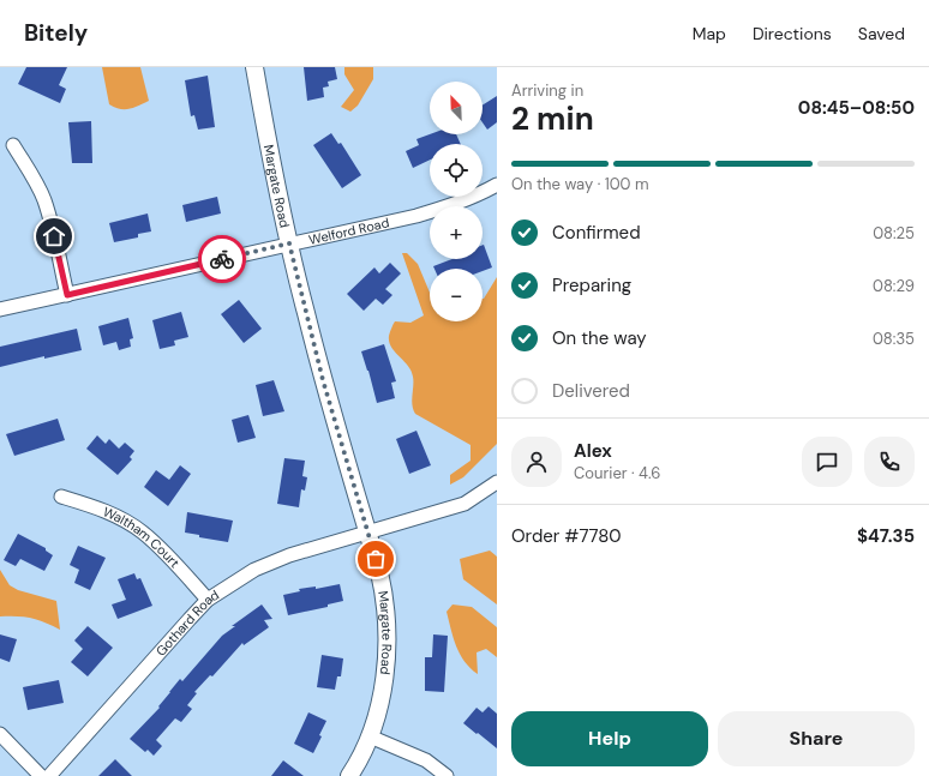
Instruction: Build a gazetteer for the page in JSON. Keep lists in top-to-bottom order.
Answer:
{
  "streets": {
    "street": [
      "Margate Road",
      "Welford Road",
      "Waltham Court",
      "Gothard Road"
    ]
  },
  "crossings": [
    ["Margate Road", "Welford Road"],
    ["Margate Road", "Gothard Road"],
    ["Waltham Court", "Gothard Road"]
  ],
  "north": "top left",
  "page": {
    "header": "Bitely",
    "nav": ["Map", "Directions", "Saved"],
    "heading": ["2 min", "Arriving in", "08:45–08:50"],
    "panel": [
      "Alex",
      "Courier · 4.6",
      "Order #7780",
      "$47.35"
    ],
    "map_buttons": ["+", "−"],
    "bar": "On the way · 100 m",
    "list": [
      ["Confirmed", "08:25"],
      ["Preparing", "08:29"],
      ["On the way", "08:35"],
      "Delivered"
    ],
    "buttons": ["Help", "Share"]
  }
}
